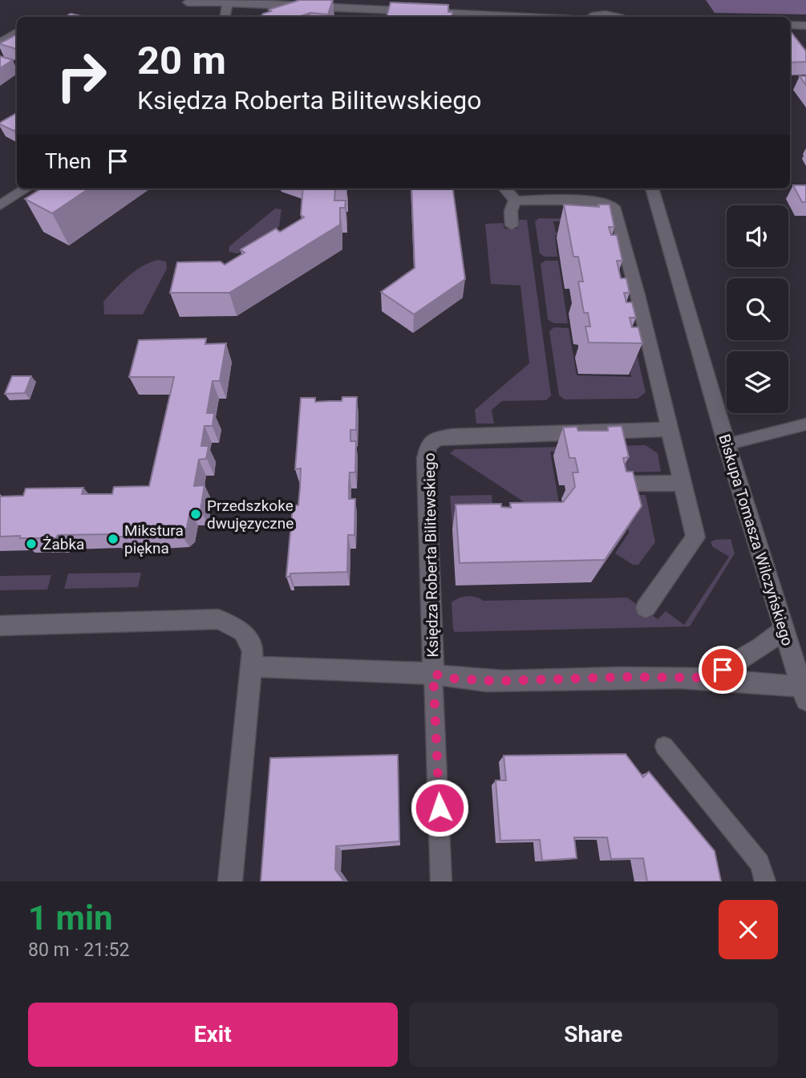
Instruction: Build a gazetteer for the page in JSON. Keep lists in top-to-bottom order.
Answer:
{
  "streets": {
    "street": ["Biskupa Tomasza Wilczyńskiego", "Księdza Roberta Bilitewskiego"]
  },
  "crossings": [
    ["Biskupa Tomasza Wilczyńskiego", "Księdza Roberta Bilitewskiego"]
  ],
  "places": ["Przedszkoke dwujęzyczne", "Mikstura piękna", "Żabka"],
  "page": {
    "turn": ["20 m", "Księdza Roberta Bilitewskiego"],
    "then": "Then",
    "heading": ["1 min", "80 m · 21:52"],
    "buttons": ["Exit", "Share"]
  }
}
